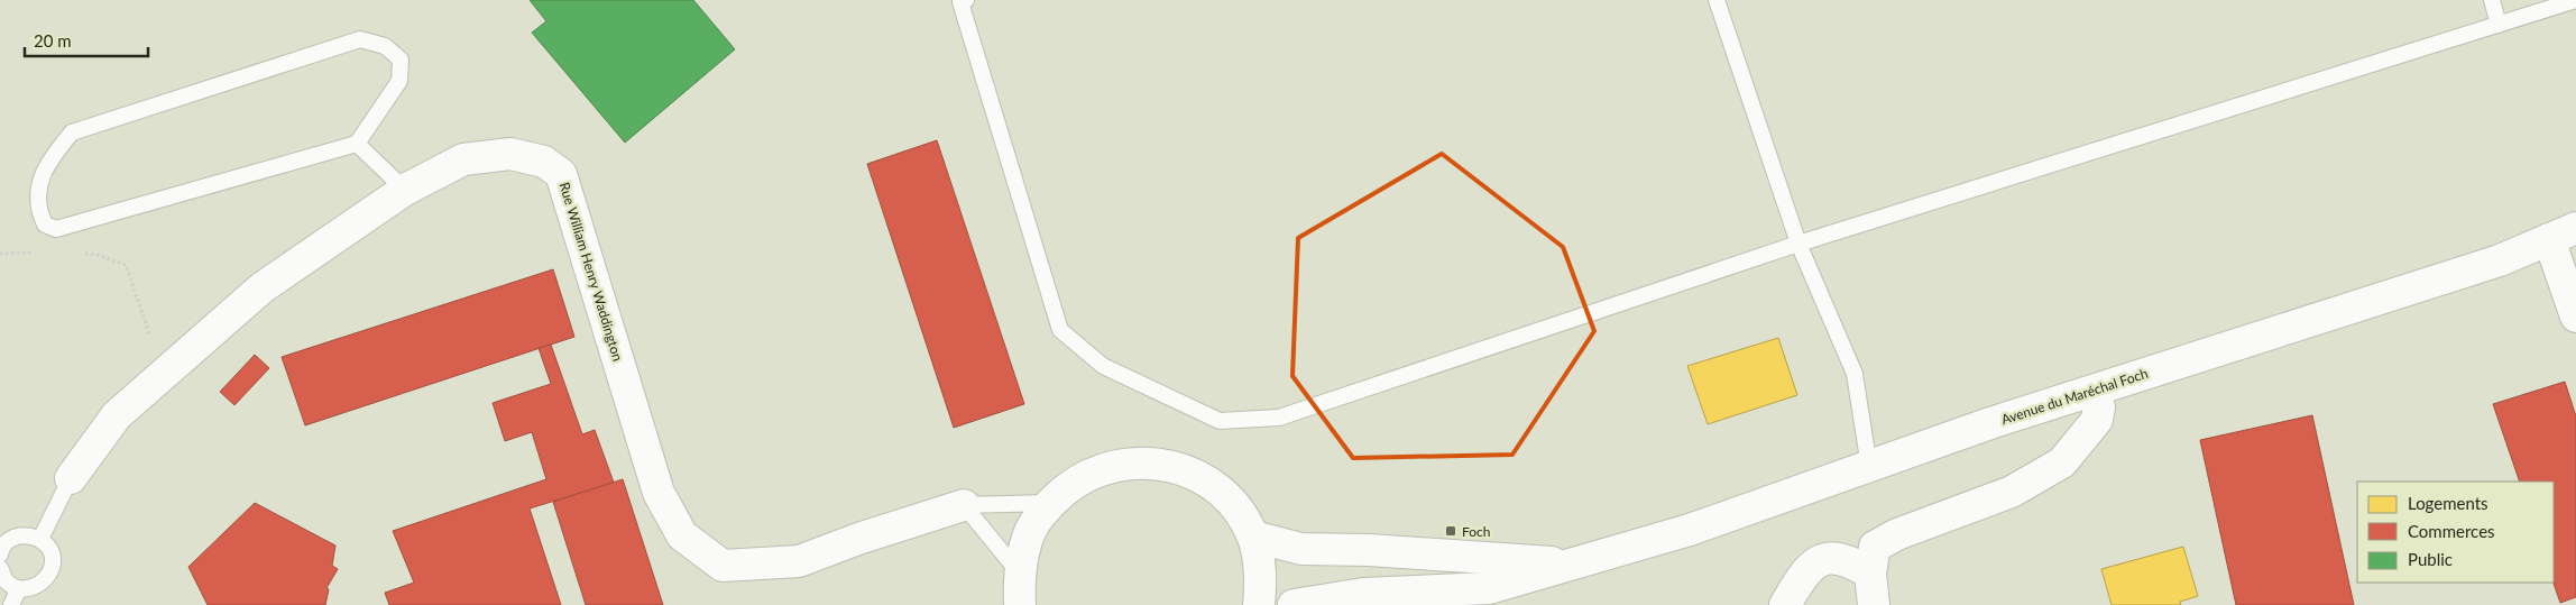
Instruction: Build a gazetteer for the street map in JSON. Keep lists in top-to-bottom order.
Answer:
{
  "streets": {
    "main road": ["Rue William Henry Waddington", "Avenue du Maréchal Foch"]
  },
  "places": {
    "transit": ["Foch"]
  },
  "legend": ["Logements", "Commerces", "Public"],
  "scale_bar": "20 m"
}
